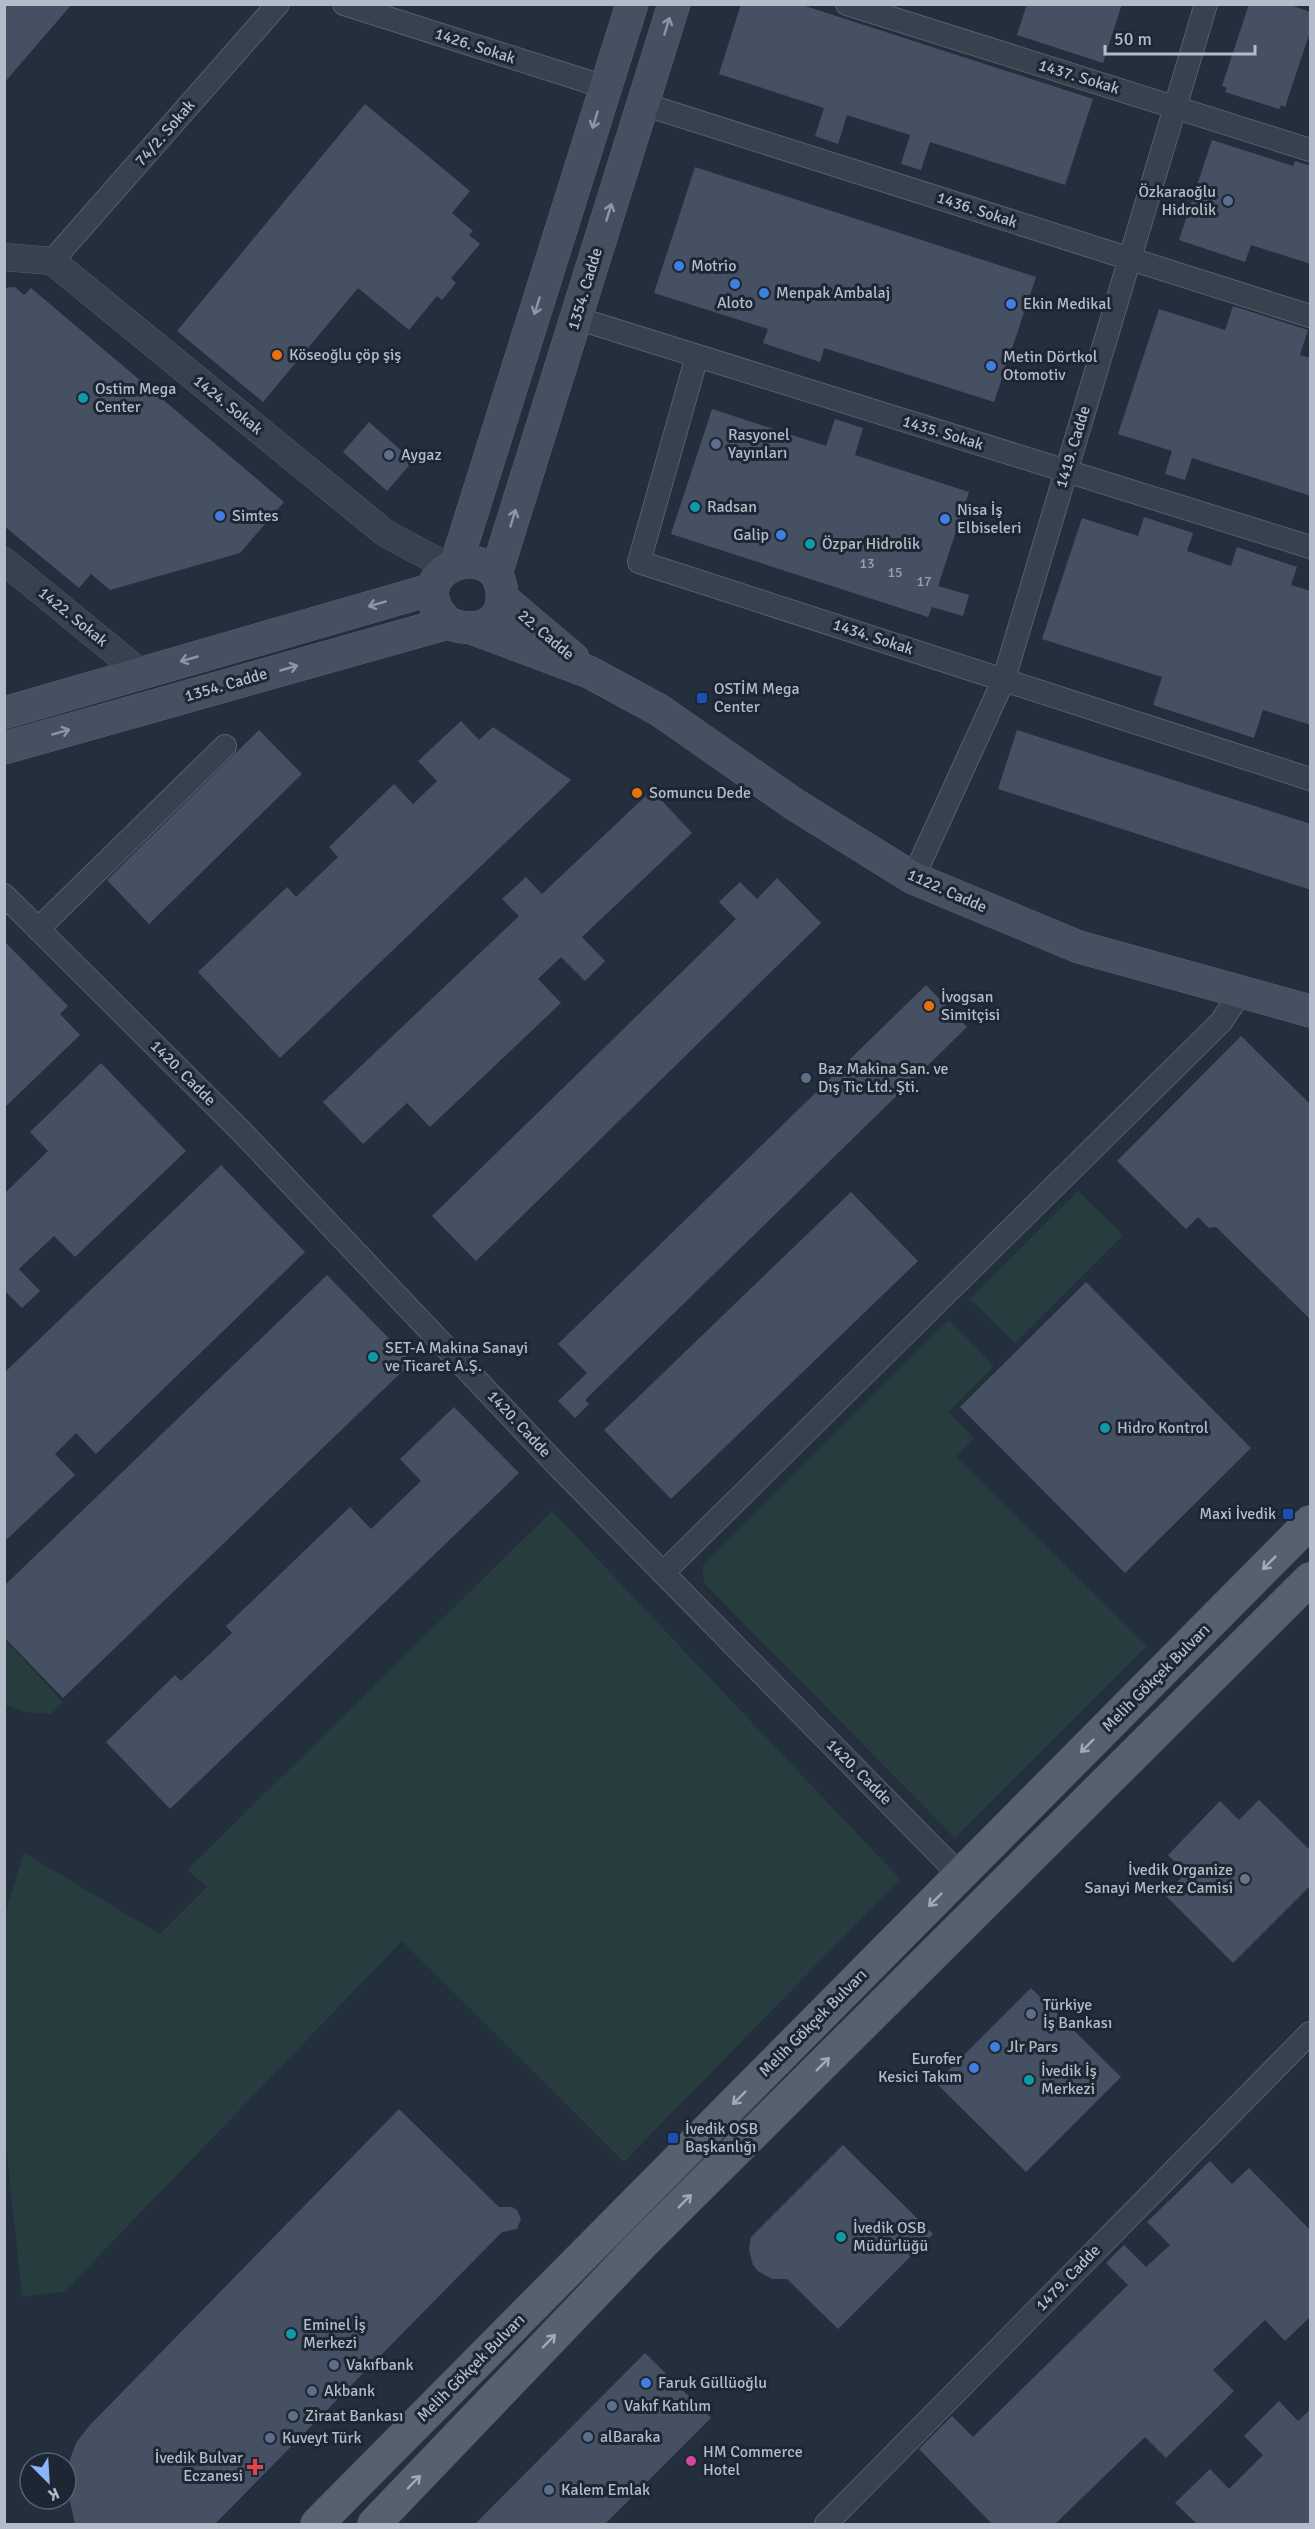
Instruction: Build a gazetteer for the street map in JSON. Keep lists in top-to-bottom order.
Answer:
{
  "streets": {
    "main road": [
      "1354. Cadde",
      "22. Cadde",
      "1122. Cadde",
      "Melih Gökçek Bulvarı"
    ],
    "street": [
      "1426. Sokak",
      "1437. Sokak",
      "74/2. Sokak",
      "1436. Sokak",
      "1424. Sokak",
      "1435. Sokak",
      "1419. Cadde",
      "1422. Sokak",
      "1434. Sokak",
      "1420. Cadde",
      "1479. Cadde"
    ]
  },
  "crossings": [
    ["1437. Sokak", "1419. Cadde"],
    ["74/2. Sokak", "1424. Sokak"],
    ["1436. Sokak", "1354. Cadde"],
    ["1436. Sokak", "1419. Cadde"],
    ["1354. Cadde", "1424. Sokak"],
    ["1354. Cadde", "1435. Sokak"],
    ["1354. Cadde", "22. Cadde"],
    ["1424. Sokak", "22. Cadde"],
    ["1435. Sokak", "1419. Cadde"],
    ["1435. Sokak", "1434. Sokak"],
    ["1419. Cadde", "1434. Sokak"],
    ["1419. Cadde", "1122. Cadde"],
    ["22. Cadde", "1122. Cadde"],
    ["1420. Cadde", "Melih Gökçek Bulvarı"]
  ],
  "places": {
    "other": [
      "Özkaraoğlu Hidrolik",
      "Motrio",
      "Aloto",
      "Menpak Ambalaj",
      "Ekin Medikal",
      "Köseoğlu çöp şiş",
      "Metin Dörtkol Otomotiv",
      "Ostim Mega Center",
      "Rasyonel Yayınları",
      "Aygaz",
      "Radsan",
      "Simtes",
      "Nisa İş Elbiseleri",
      "Galip",
      "Özpar Hidrolik",
      "Somuncu Dede",
      "İvogsan Simitçisi",
      "Baz Makina San. ve Dış Tic Ltd. Şti.",
      "SET-A Makina Sanayi ve Ticaret A.Ş.",
      "Hidro Kontrol",
      "İvedik Organize Sanayi Merkez Camisi",
      "Türkiye İş Bankası",
      "Jlr Pars",
      "Eurofer Kesici Takım",
      "İvedik İş Merkezi",
      "İvedik OSB Müdürlüğü",
      "Eminel İş Merkezi",
      "Vakıfbank",
      "Faruk Güllüoğlu",
      "Akbank",
      "Vakıf Katılım",
      "Ziraat Bankası",
      "alBaraka",
      "Kuveyt Türk",
      "HM Commerce Hotel",
      "Kalem Emlak"
    ],
    "transit": ["OSTİM Mega Center", "Maxi İvedik", "İvedik OSB Başkanlığı"],
    "health": ["İvedik Bulvar Eczanesi"]
  },
  "house_numbers": ["13", "15", "17"],
  "scale_bar": "50 m",
  "north": "bottom right"
}
